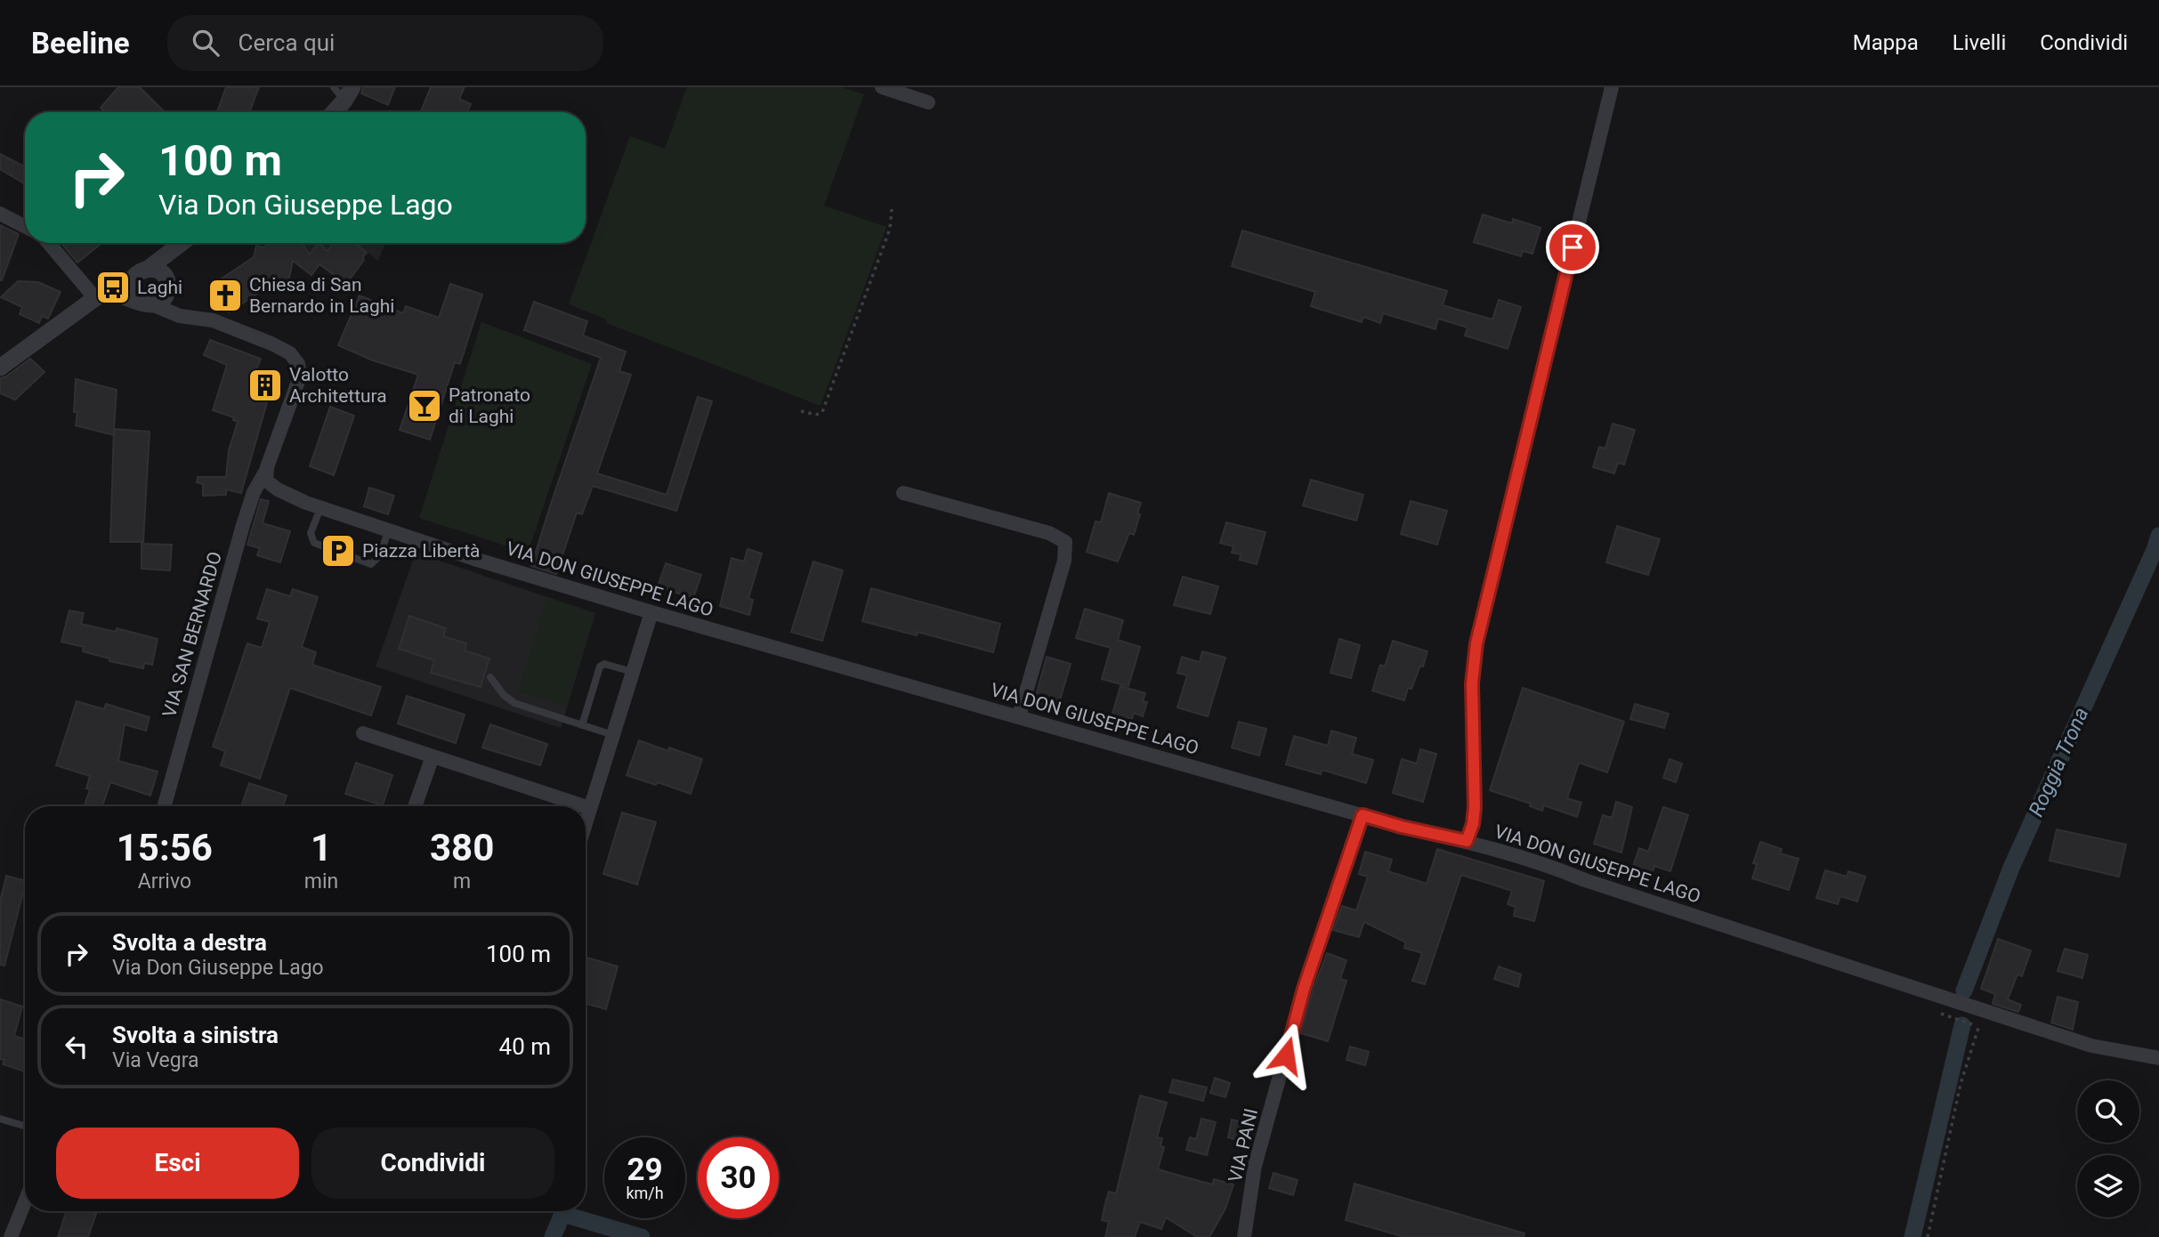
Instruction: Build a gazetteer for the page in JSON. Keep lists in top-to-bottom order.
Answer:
{
  "streets": {
    "street": ["VIA DON GIUSEPPE LAGO", "VIA SAN BERNARDO", "VIA PANI"]
  },
  "crossings": [
    ["VIA DON GIUSEPPE LAGO", "VIA SAN BERNARDO"],
    ["VIA DON GIUSEPPE LAGO", "VIA PANI"]
  ],
  "water": ["Roggia Trona"],
  "places": {
    "bus stop": ["Laghi"],
    "church": ["Chiesa di San Bernardo in Laghi"],
    "building": ["Valotto Architettura"],
    "bar": ["Patronato di Laghi"],
    "parking": ["Piazza Libertà"]
  },
  "page": {
    "header": "Beeline",
    "search": "Cerca qui",
    "nav": ["Mappa", "Livelli", "Condividi"],
    "turn": ["100 m", "Via Don Giuseppe Lago"],
    "eta": [
      "15:56",
      "Arrivo",
      "1",
      "min",
      "380",
      "m"
    ],
    "list": [
      {
        "name": "Svolta a destra",
        "note": "Via Don Giuseppe Lago",
        "value": "100 m"
      },
      {
        "name": "Svolta a sinistra",
        "note": "Via Vegra",
        "value": "40 m"
      }
    ],
    "buttons": ["Esci", "Condividi"],
    "speed": "29 km/h",
    "limit": "30"
  }
}
